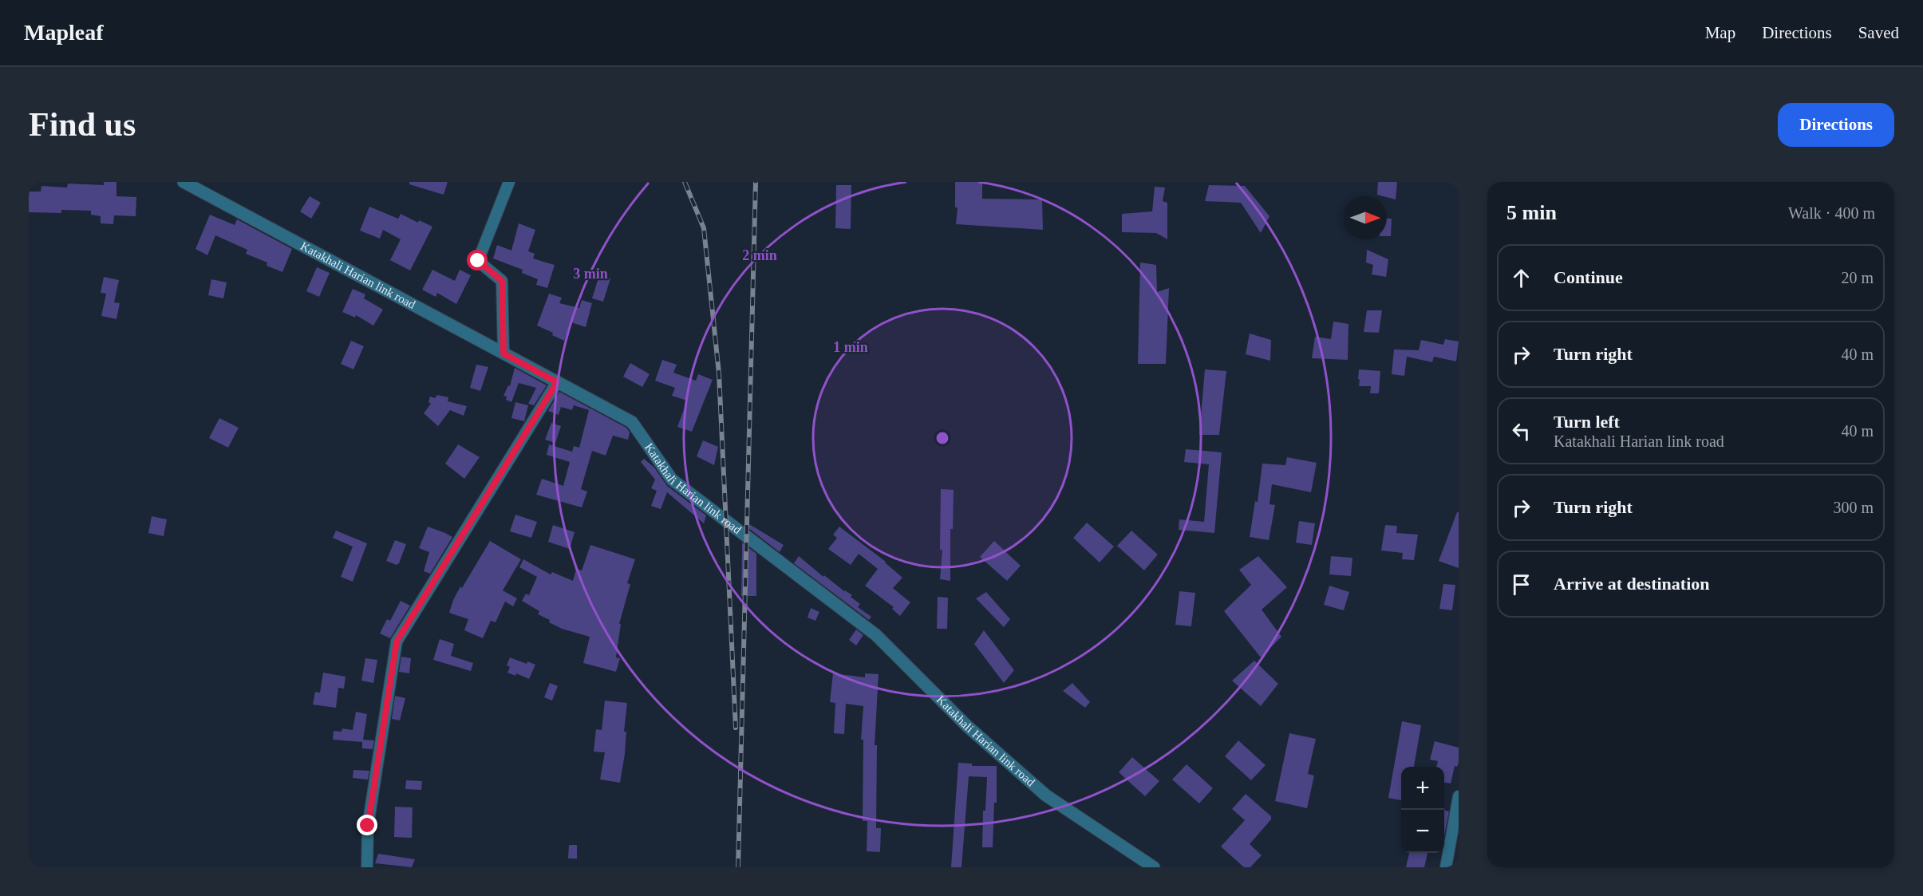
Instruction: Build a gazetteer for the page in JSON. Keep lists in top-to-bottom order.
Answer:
{
  "streets": {
    "street": ["Katakhali Harian link road"]
  },
  "north": "right",
  "page": {
    "header": "Mapleaf",
    "nav": ["Map", "Directions", "Saved"],
    "buttons": "Directions",
    "title": "Find us",
    "heading": ["5 min", "Walk · 400 m"],
    "list": [
      ["Continue", "20 m"],
      ["Turn right", "40 m"],
      ["Turn left", "Katakhali Harian link road", "40 m"],
      ["Turn right", "300 m"],
      "Arrive at destination"
    ],
    "map_buttons": ["+", "−"]
  },
  "rings": ["2 min", "3 min", "1 min"]
}
